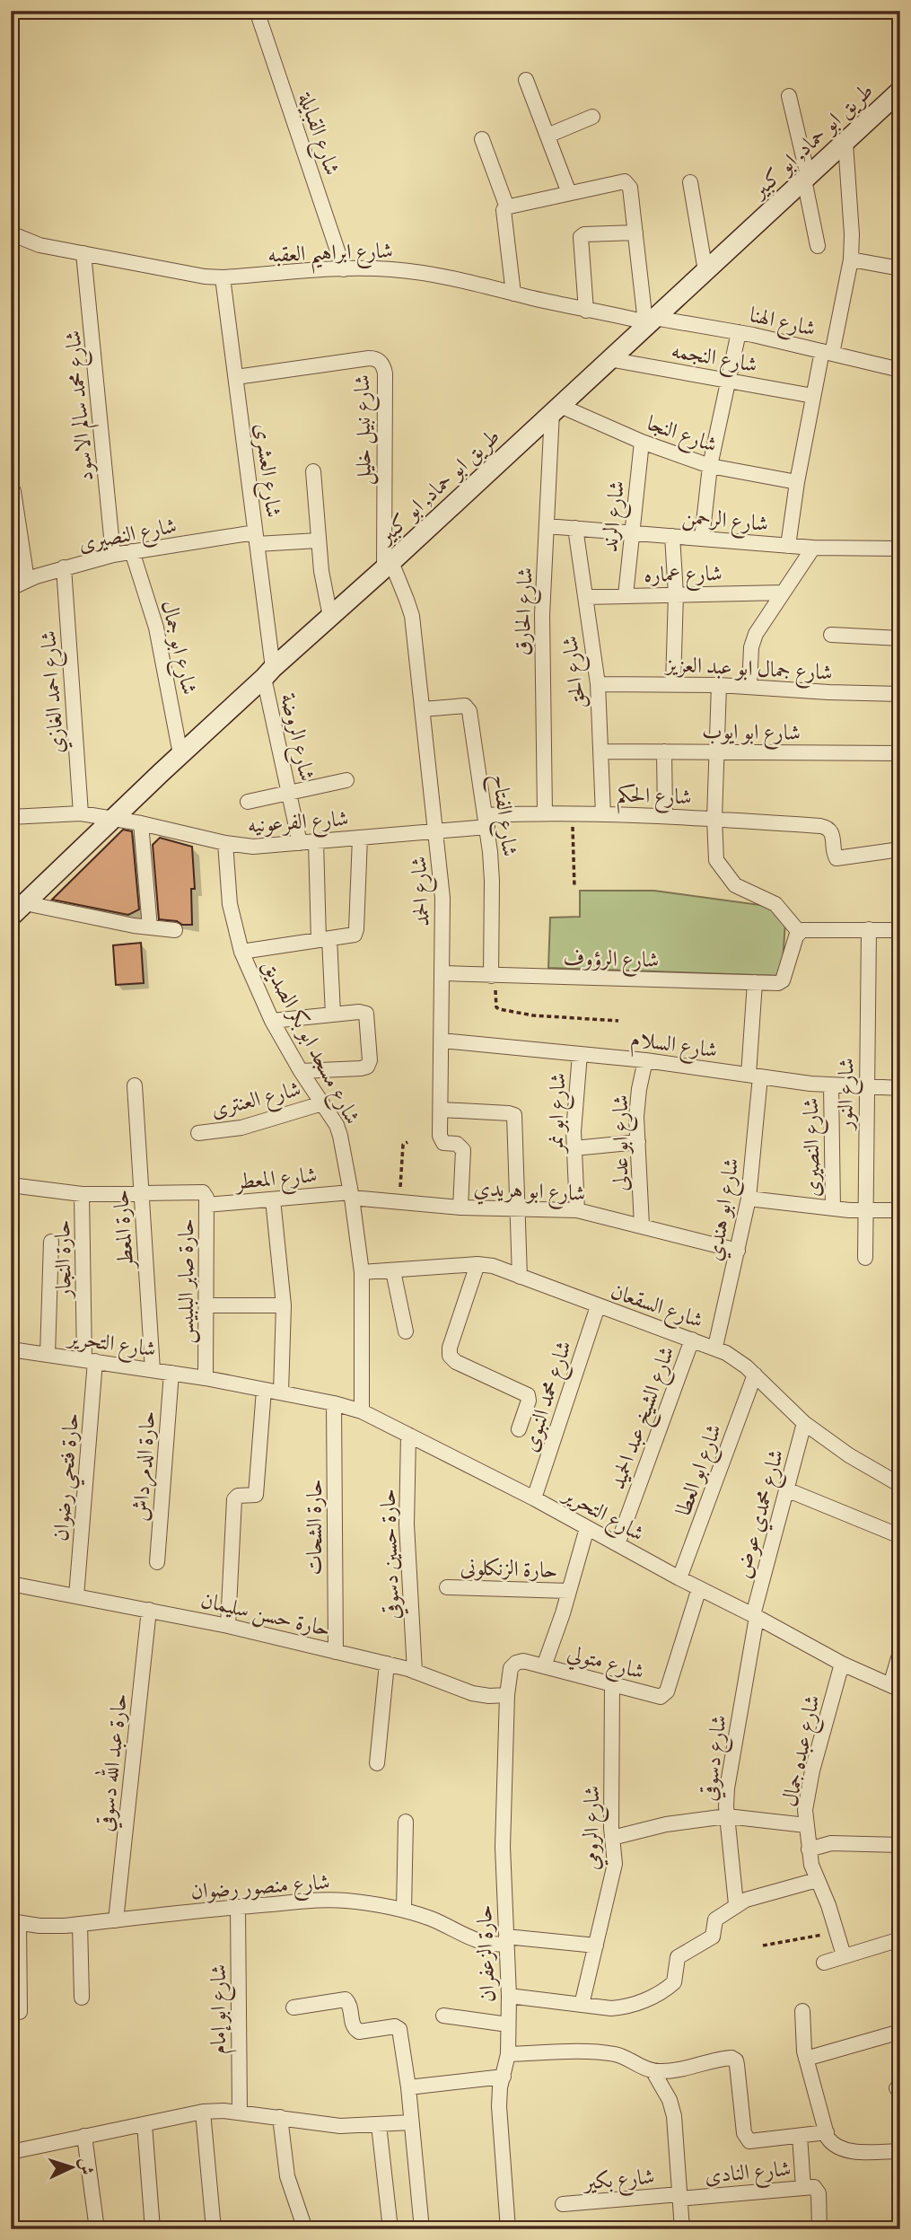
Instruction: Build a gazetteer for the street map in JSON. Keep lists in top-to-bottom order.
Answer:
{
  "streets": {
    "main road": ["طريق ابو حماد, ابو كبير"],
    "street": [
      "شارع القبايلة",
      "شارع ابراهيم العقبه",
      "شارع الهنا",
      "شارع النجمه",
      "شارع محمد سالم الاسود",
      "شارع نبيل خليل",
      "شارع النجا",
      "شارع العشرى",
      "شارع الرند",
      "شارع الرحمن",
      "شارع النصيرى",
      "شارع عماره",
      "شارع الحارق",
      "شارع ابو جمال",
      "شارع جمال ابو عبد العزيز",
      "شارع الحق",
      "شارع احمد الغازي",
      "شارع ابو ايوب",
      "شارع الروضة",
      "شارع الحكم",
      "شارع الفتاح",
      "شارع الفرعونيه",
      "شارع الحمد",
      "شارع الرؤوف",
      "شارع مسجد ابو بكر الصديق",
      "شارع السلام",
      "شارع النور",
      "شارع العنترى",
      "شارع ابو نمر",
      "شارع ابو عدلى",
      "شارع المعطر",
      "شارع ابو هريدي",
      "شارع ابو هندي",
      "حارة المعطر",
      "حارة النجار",
      "حارة صابر البلبيس",
      "شارع السقعان",
      "شارع التحرير",
      "شارع محمد النبوى",
      "شارع الشيخ عبد الحميد",
      "حارة الدمرداش",
      "شارع ابو العطا",
      "حارة فتحي رضوان",
      "شارع محمدي عوض",
      "حارة الشحات",
      "حارة حسين دسوقي",
      "حارة الزنكلونى",
      "حارة حسن سليمان",
      "شارع متولي",
      "شارع عبده جمال",
      "شارع دسوقي",
      "حارة عبد الله دسوقي",
      "شارع الرومي",
      "شارع منصور رضوان",
      "حارة الزعفران",
      "شارع ابو إمام",
      "شارع النادى",
      "شارع بكير"
    ]
  },
  "crossings": [
    ["شارع القبايلة", "شارع ابراهيم العقبه"],
    ["طريق ابو حماد, ابو كبير", "شارع ابراهيم العقبه"],
    ["طريق ابو حماد, ابو كبير", "شارع الهنا"],
    ["طريق ابو حماد, ابو كبير", "شارع النجمه"],
    ["طريق ابو حماد, ابو كبير", "شارع نبيل خليل"],
    ["طريق ابو حماد, ابو كبير", "شارع النجا"],
    ["طريق ابو حماد, ابو كبير", "شارع العشرى"],
    ["طريق ابو حماد, ابو كبير", "شارع الحارق"],
    ["طريق ابو حماد, ابو كبير", "شارع ابو جمال"],
    ["طريق ابو حماد, ابو كبير", "شارع الروضة"],
    ["طريق ابو حماد, ابو كبير", "شارع الفرعونيه"],
    ["طريق ابو حماد, ابو كبير", "شارع الحمد"],
    ["شارع ابراهيم العقبه", "شارع الهنا"],
    ["شارع ابراهيم العقبه", "شارع محمد سالم الاسود"],
    ["شارع ابراهيم العقبه", "شارع العشرى"],
    ["شارع محمد سالم الاسود", "شارع النصيرى"],
    ["شارع نبيل خليل", "شارع العشرى"],
    ["شارع نبيل خليل", "شارع الحمد"],
    ["شارع النجا", "شارع الرند"],
    ["شارع النجا", "شارع الحارق"],
    ["شارع العشرى", "شارع النصيرى"],
    ["شارع العشرى", "شارع الروضة"],
    ["شارع الرند", "شارع الرحمن"],
    ["شارع الرند", "شارع عماره"],
    ["شارع الرحمن", "شارع الحارق"],
    ["شارع الرحمن", "شارع الحق"],
    ["شارع النصيرى", "شارع ابو جمال"],
    ["شارع النصيرى", "شارع احمد الغازي"],
    ["شارع النصيرى", "شارع السلام"],
    ["شارع عماره", "شارع الحق"],
    ["شارع الحارق", "شارع الحكم"],
    ["شارع جمال ابو عبد العزيز", "شارع الحق"],
    ["شارع الحق", "شارع ابو ايوب"],
    ["شارع الحق", "شارع الحكم"],
    ["شارع احمد الغازي", "شارع الفرعونيه"],
    ["شارع الروضة", "شارع الفرعونيه"],
    ["شارع الحكم", "شارع الفتاح"],
    ["شارع الحكم", "شارع الفرعونيه"],
    ["شارع الفتاح", "شارع الفرعونيه"],
    ["شارع الفتاح", "شارع الحمد"],
    ["شارع الفتاح", "شارع الرؤوف"],
    ["شارع الفرعونيه", "شارع الحمد"],
    ["شارع الفرعونيه", "شارع مسجد ابو بكر الصديق"],
    ["شارع الحمد", "شارع الرؤوف"],
    ["شارع الحمد", "شارع السلام"],
    ["شارع الحمد", "شارع ابو هريدي"],
    ["شارع الرؤوف", "شارع ابو هندي"],
    ["شارع مسجد ابو بكر الصديق", "شارع العنترى"],
    ["شارع مسجد ابو بكر الصديق", "شارع المعطر"],
    ["شارع مسجد ابو بكر الصديق", "شارع ابو هريدي"],
    ["شارع مسجد ابو بكر الصديق", "شارع السقعان"],
    ["شارع مسجد ابو بكر الصديق", "شارع التحرير"],
    ["شارع السلام", "شارع النور"],
    ["شارع السلام", "شارع ابو نمر"],
    ["شارع السلام", "شارع ابو عدلى"],
    ["شارع السلام", "شارع ابو هندي"],
    ["شارع ابو نمر", "شارع ابو هريدي"],
    ["شارع ابو عدلى", "شارع ابو هريدي"],
    ["شارع المعطر", "شارع ابو هريدي"],
    ["شارع المعطر", "حارة صابر البلبيس"],
    ["شارع ابو هريدي", "شارع ابو هندي"],
    ["شارع ابو هندي", "شارع السقعان"],
    ["حارة المعطر", "حارة صابر البلبيس"],
    ["حارة المعطر", "شارع التحرير"],
    ["حارة النجار", "شارع التحرير"],
    ["حارة النجار", "حارة فتحي رضوان"],
    ["حارة صابر البلبيس", "شارع التحرير"],
    ["شارع السقعان", "شارع محمد النبوى"],
    ["شارع السقعان", "شارع الشيخ عبد الحميد"],
    ["شارع السقعان", "شارع ابو العطا"],
    ["شارع السقعان", "شارع محمدي عوض"],
    ["شارع التحرير", "شارع محمد النبوى"],
    ["شارع التحرير", "شارع الشيخ عبد الحميد"],
    ["شارع التحرير", "حارة الدمرداش"],
    ["شارع التحرير", "شارع ابو العطا"],
    ["شارع التحرير", "حارة فتحي رضوان"],
    ["شارع التحرير", "شارع محمدي عوض"],
    ["شارع التحرير", "حارة الشحات"],
    ["شارع التحرير", "حارة حسين دسوقي"],
    ["شارع التحرير", "شارع متولي"],
    ["شارع التحرير", "شارع عبده جمال"],
    ["شارع التحرير", "شارع دسوقي"],
    ["حارة فتحي رضوان", "حارة حسن سليمان"],
    ["شارع محمدي عوض", "شارع دسوقي"],
    ["حارة الشحات", "حارة حسن سليمان"],
    ["حارة حسين دسوقي", "حارة حسن سليمان"],
    ["حارة حسن سليمان", "حارة عبد الله دسوقي"],
    ["حارة حسن سليمان", "حارة الزعفران"],
    ["شارع متولي", "شارع الرومي"],
    ["شارع متولي", "حارة الزعفران"],
    ["حارة عبد الله دسوقي", "شارع منصور رضوان"],
    ["شارع الرومي", "شارع منصور رضوان"],
    ["شارع منصور رضوان", "حارة الزعفران"],
    ["شارع منصور رضوان", "شارع ابو إمام"],
    ["شارع النادى", "شارع بكير"]
  ],
  "north": "right"
}
